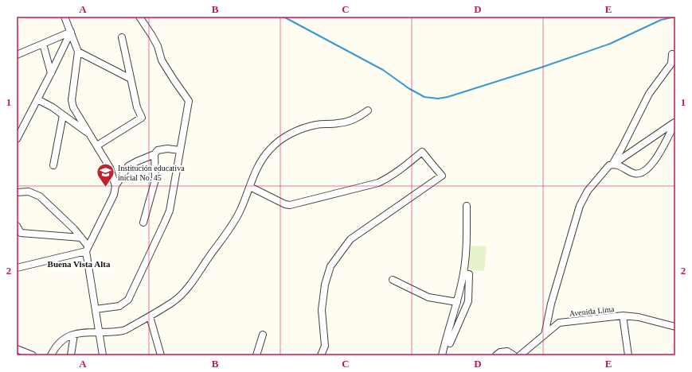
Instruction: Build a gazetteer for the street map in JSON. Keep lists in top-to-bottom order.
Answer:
{
  "streets": {
    "street": ["Avenida Lima"]
  },
  "districts": ["Buena Vista Alta"],
  "places": {
    "school or university": ["Institución educativa inicial No. 45"]
  },
  "grid": {
    "columns": [
      "A",
      "B",
      "C",
      "D",
      "E"
    ],
    "rows": ["1", "2"]
  }
}
